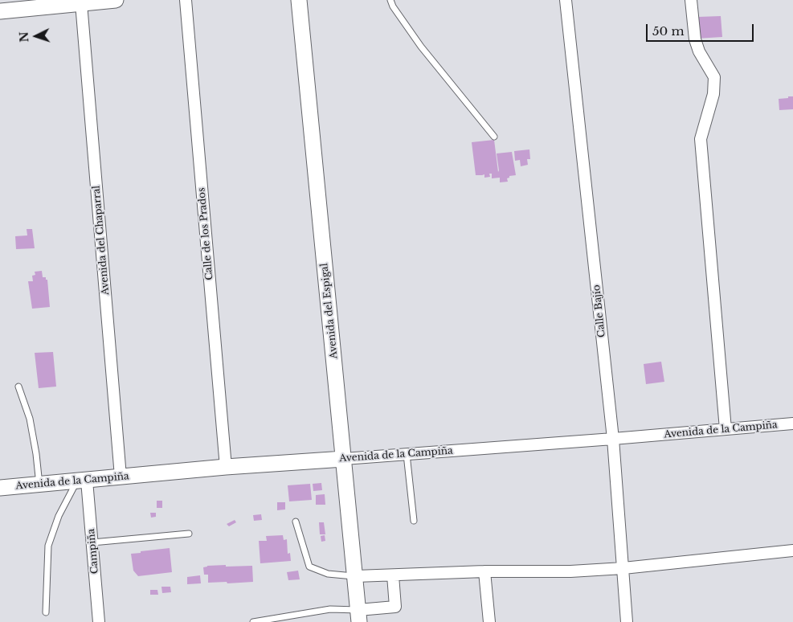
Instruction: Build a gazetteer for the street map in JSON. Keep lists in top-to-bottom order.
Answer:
{
  "streets": {
    "street": [
      "Calle de los Prados",
      "Avenida del Chaparral",
      "Avenida del Espigal",
      "Calle Bajío",
      "Avenida de la Campiña",
      "Campiña"
    ]
  },
  "crossings": [
    ["Calle de los Prados", "Avenida de la Campiña"],
    ["Avenida del Chaparral", "Avenida de la Campiña"],
    ["Avenida del Espigal", "Avenida de la Campiña"],
    ["Calle Bajío", "Avenida de la Campiña"],
    ["Avenida de la Campiña", "Campiña"]
  ],
  "scale_bar": "50 m",
  "north": "left"
}
